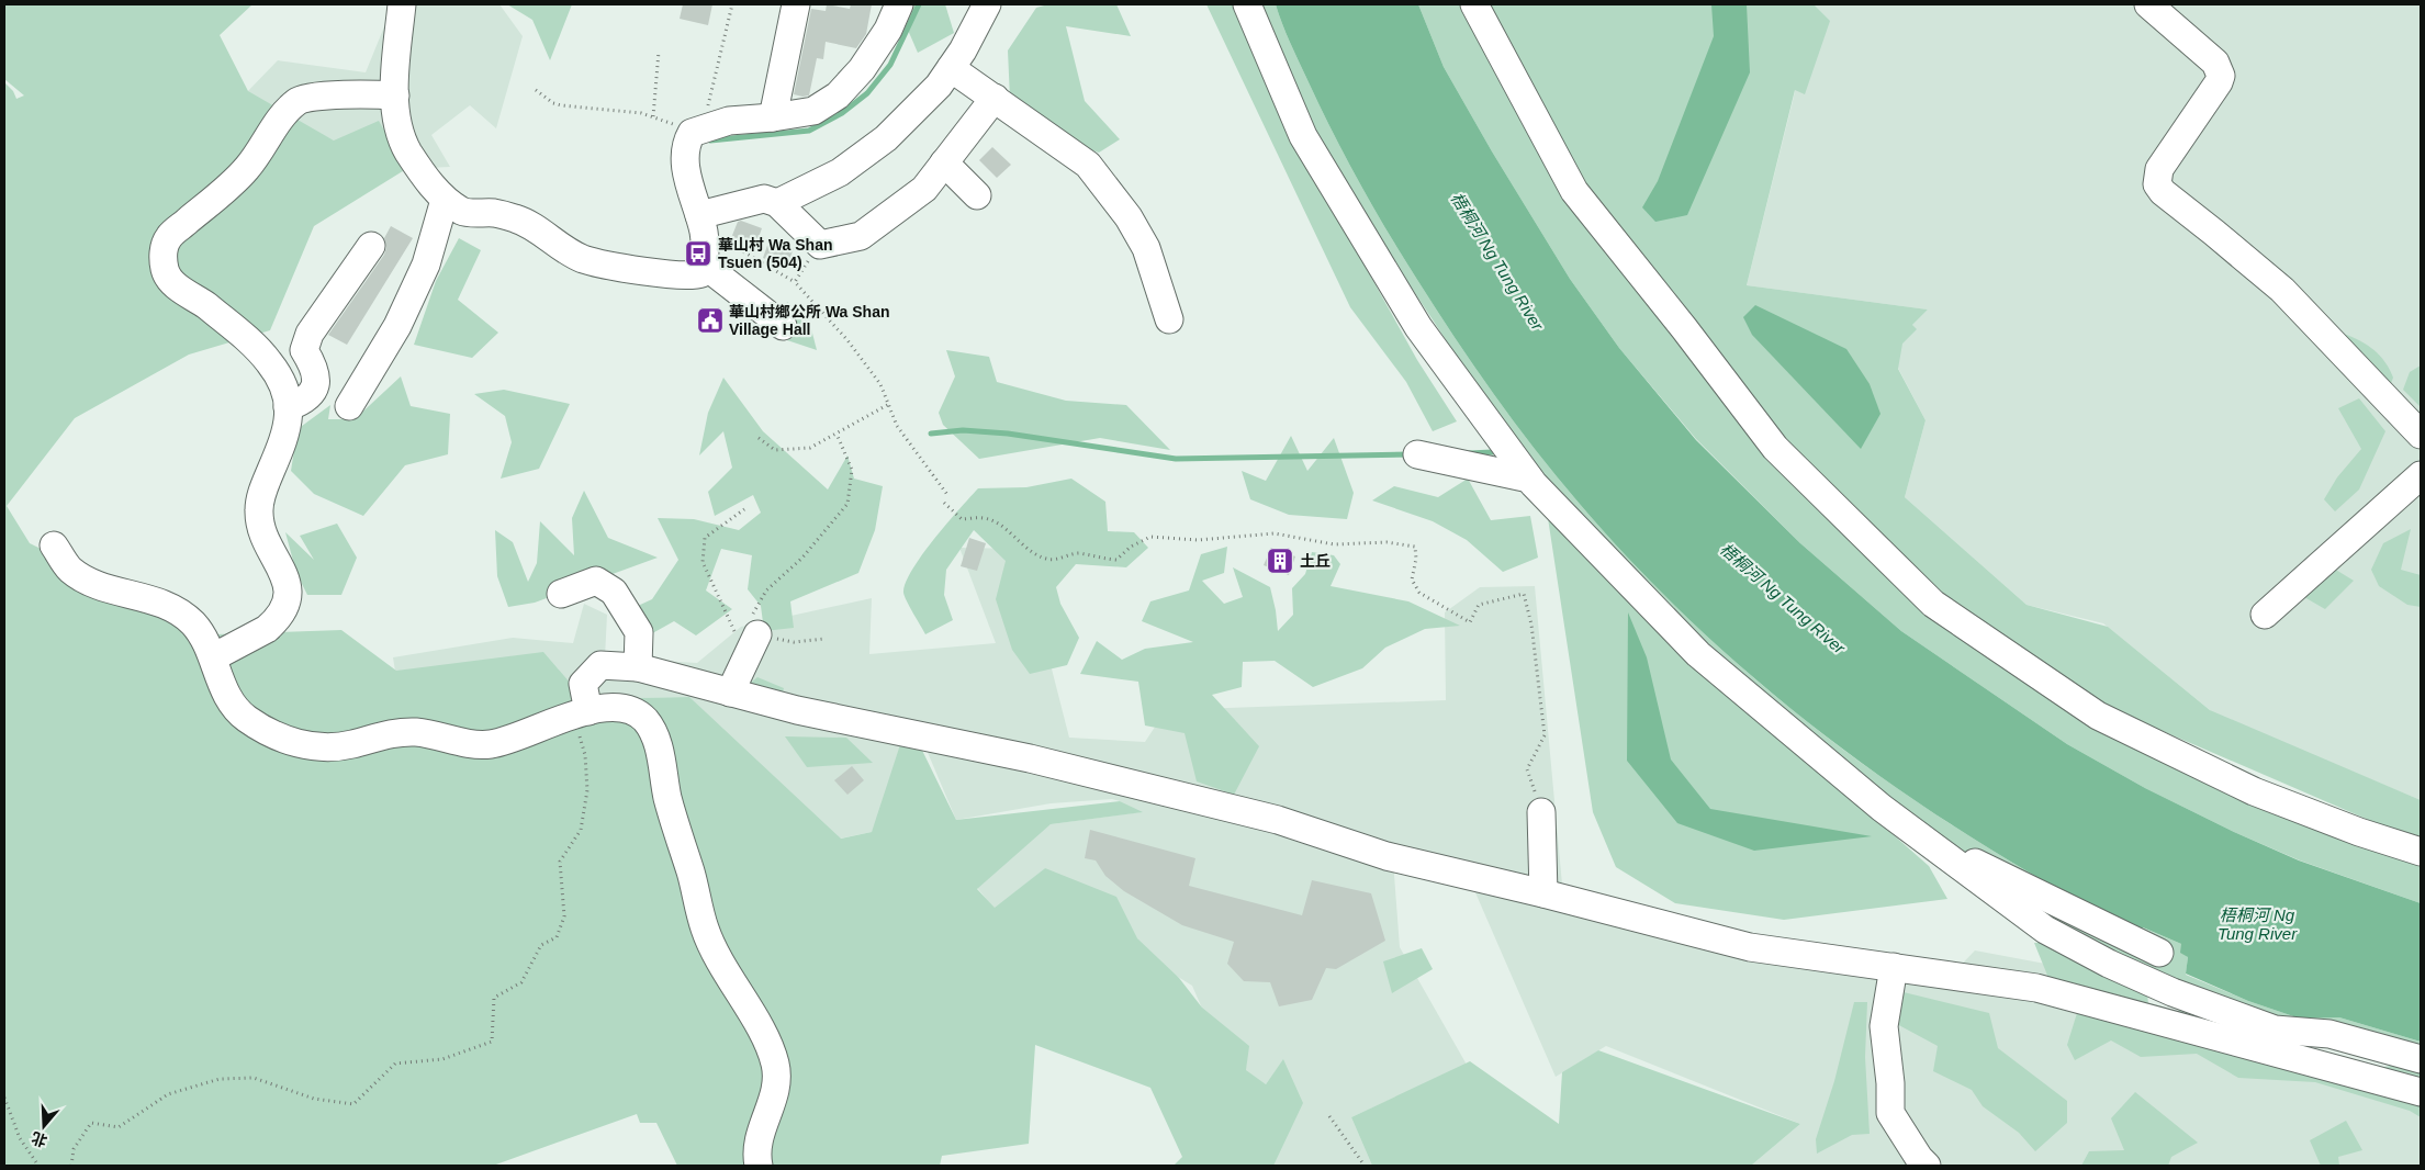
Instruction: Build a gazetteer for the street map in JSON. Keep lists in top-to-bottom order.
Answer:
{
  "water": ["梧桐河 Ng Tung River"],
  "places": {
    "bus stop": ["華山村 Wa Shan Tsuen (504)"],
    "public building": ["華山村鄉公所 Wa Shan Village Hall"],
    "building": ["土丘"]
  },
  "north": "bottom"
}
